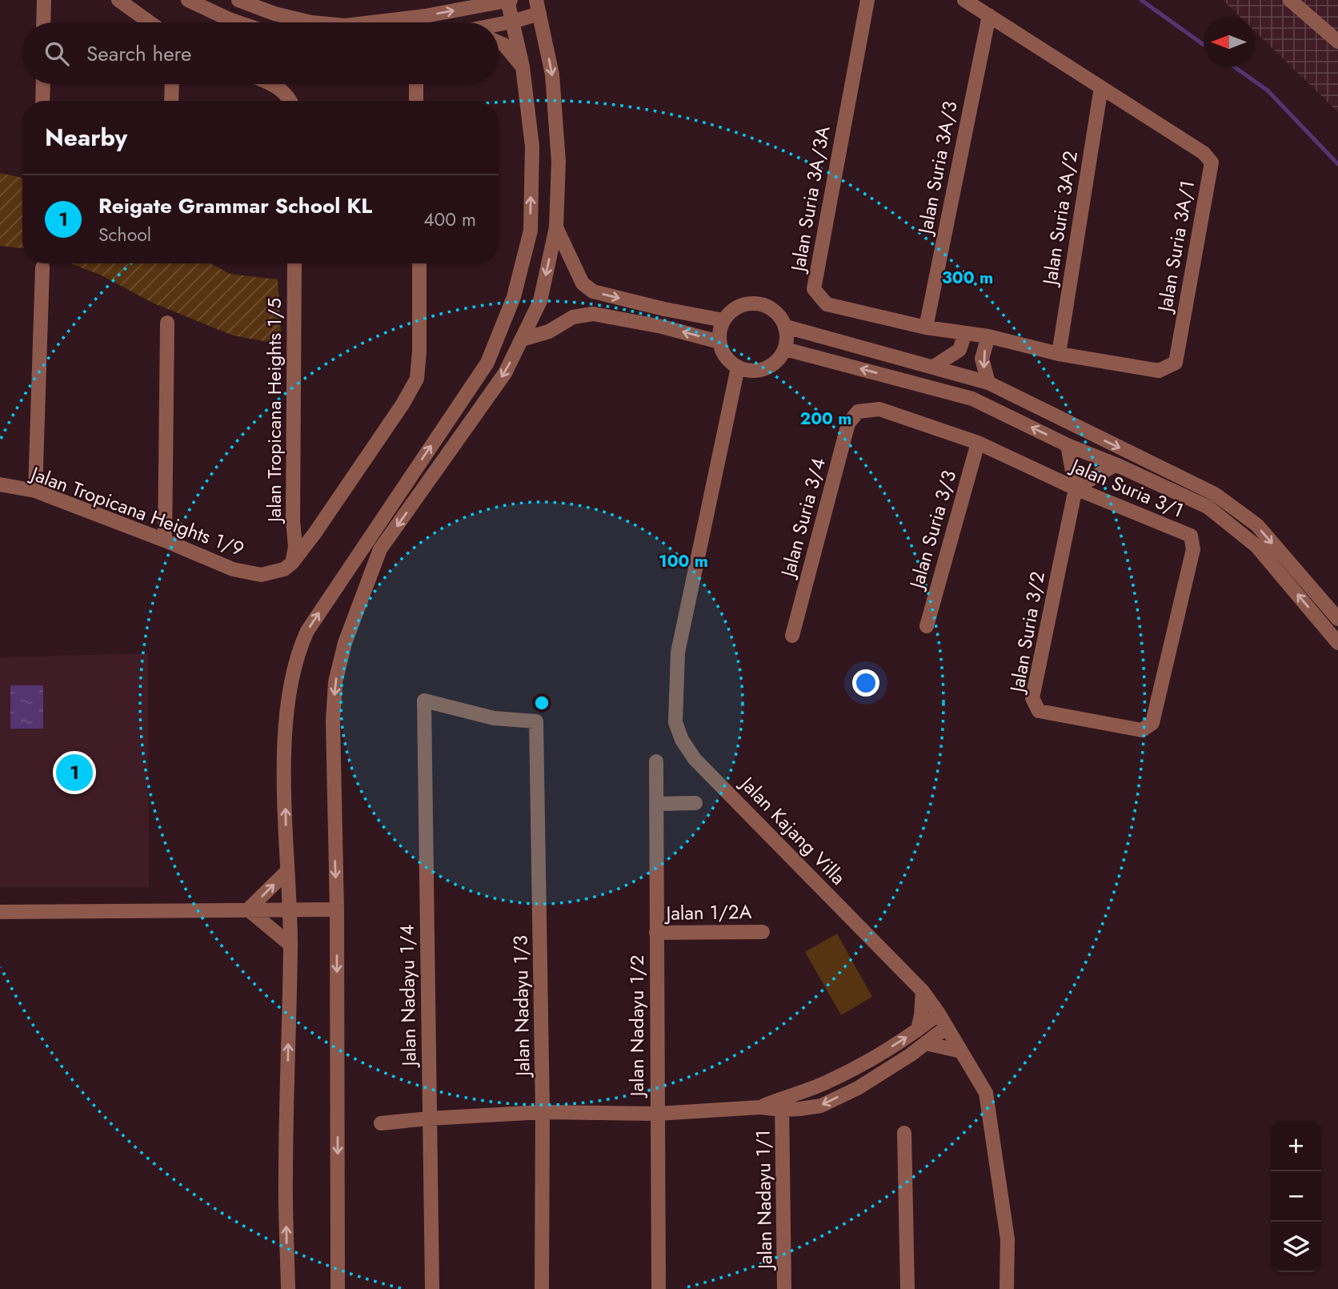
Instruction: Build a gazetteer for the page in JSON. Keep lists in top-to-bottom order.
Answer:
{
  "streets": {
    "street": [
      "Jalan Suria 3A/3",
      "Jalan Suria 3A/3A",
      "Jalan Suria 3A/2",
      "Jalan Suria 3A/1",
      "Jalan Tropicana Heights 1/5",
      "Jalan Suria 3/1",
      "Jalan Tropicana Heights 1/9",
      "Jalan Suria 3/4",
      "Jalan Suria 3/3",
      "Jalan Suria 3/2",
      "Jalan Kajang Villa",
      "Jalan 1/2A",
      "Jalan Nadayu 1/4",
      "Jalan Nadayu 1/3",
      "Jalan Nadayu 1/2",
      "Jalan Nadayu 1/1"
    ]
  },
  "crossings": [
    ["Jalan Suria 3A/3", "Jalan Suria 3A/3A"],
    ["Jalan Suria 3A/3", "Jalan Suria 3A/1"],
    ["Jalan Suria 3A/3A", "Jalan Suria 3A/1"],
    ["Jalan Suria 3A/2", "Jalan Suria 3A/1"],
    ["Jalan Tropicana Heights 1/5", "Jalan Tropicana Heights 1/9"],
    ["Jalan Suria 3/1", "Jalan Suria 3/4"],
    ["Jalan Suria 3/1", "Jalan Suria 3/3"],
    ["Jalan Suria 3/1", "Jalan Suria 3/2"],
    ["Jalan 1/2A", "Jalan Nadayu 1/2"],
    ["Jalan Nadayu 1/4", "Jalan Nadayu 1/3"]
  ],
  "north": "left",
  "page": {
    "search": "Search here",
    "heading": "Nearby",
    "list": [
      {
        "mark": "1",
        "name": "Reigate Grammar School KL",
        "note": "School",
        "value": "400 m"
      }
    ],
    "pins": "1",
    "map_buttons": ["+", "−"]
  },
  "rings": ["300 m", "200 m", "100 m"]
}
